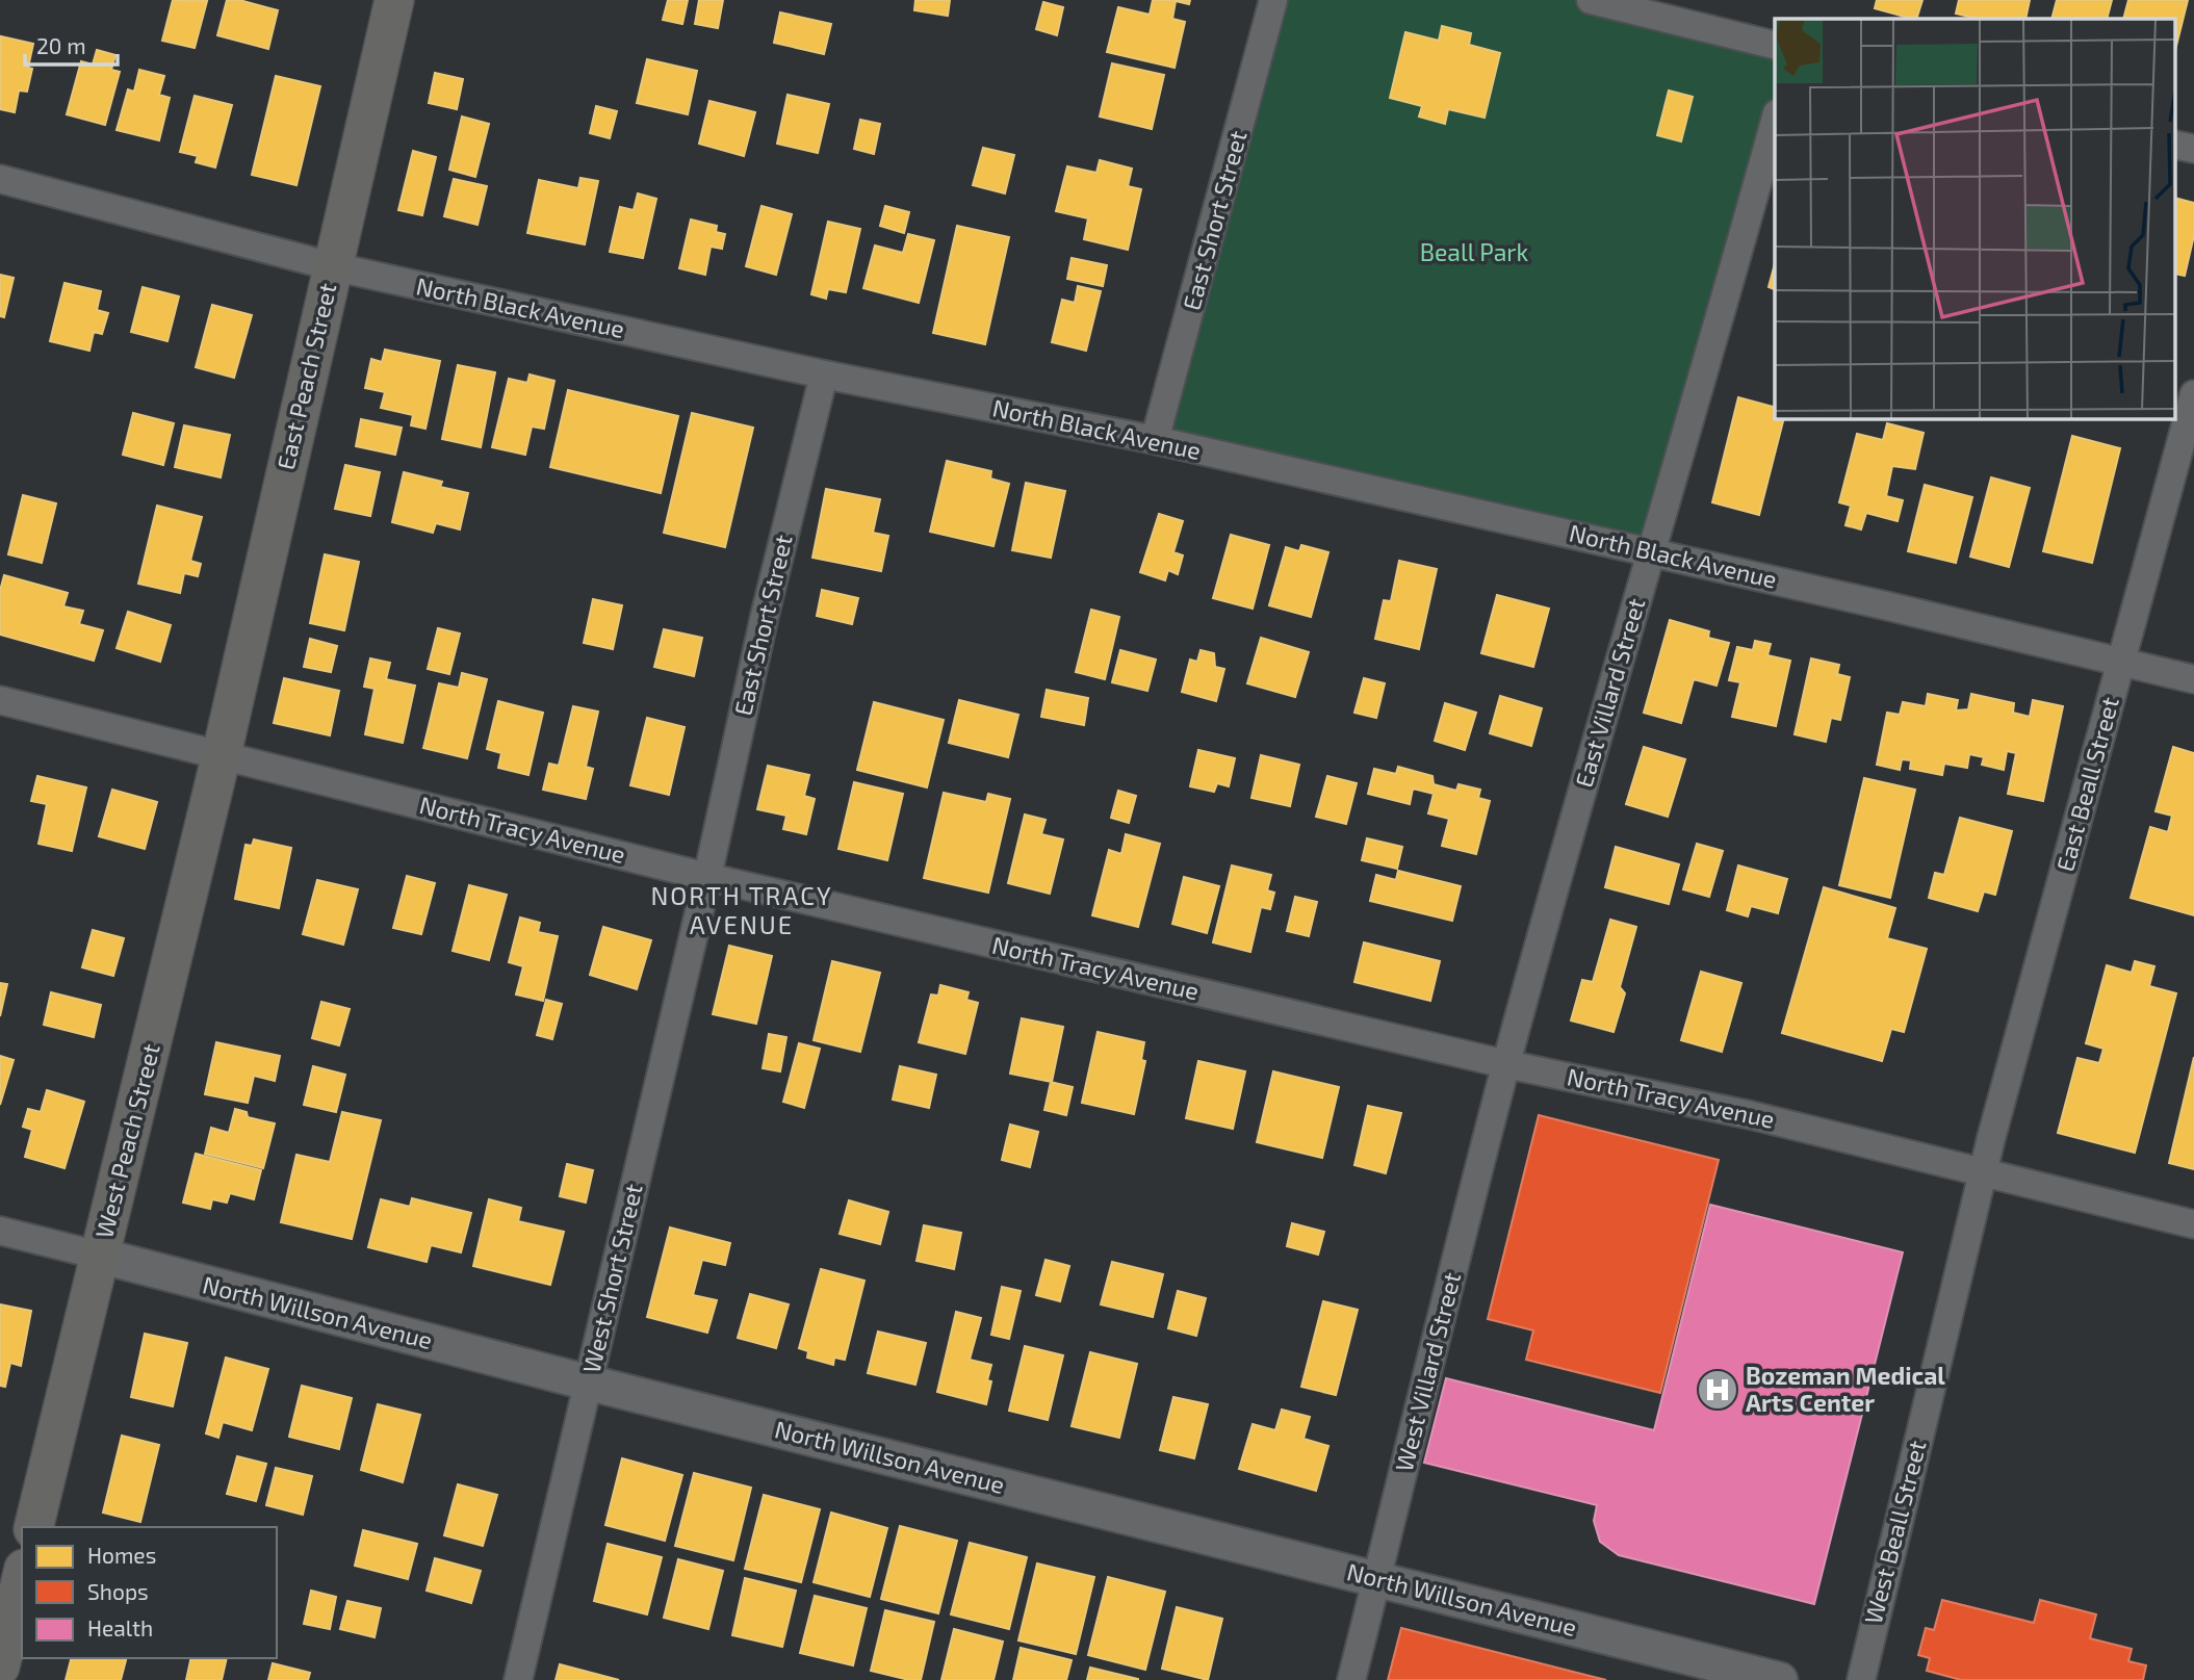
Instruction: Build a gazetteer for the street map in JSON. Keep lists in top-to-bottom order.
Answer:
{
  "streets": {
    "main road": ["East Peach Street", "West Peach Street"],
    "street": [
      "East Short Street",
      "North Black Avenue",
      "East Villard Street",
      "East Beall Street",
      "North Tracy Avenue",
      "West Short Street",
      "North Willson Avenue",
      "West Villard Street",
      "West Beall Street"
    ]
  },
  "crossings": [
    ["East Short Street", "North Black Avenue"],
    ["East Short Street", "North Tracy Avenue"],
    ["East Short Street", "West Short Street"],
    ["North Black Avenue", "East Peach Street"],
    ["North Black Avenue", "East Villard Street"],
    ["North Black Avenue", "East Beall Street"],
    ["East Peach Street", "North Tracy Avenue"],
    ["East Peach Street", "West Peach Street"],
    ["East Villard Street", "North Tracy Avenue"],
    ["East Villard Street", "West Villard Street"],
    ["East Beall Street", "North Tracy Avenue"],
    ["East Beall Street", "West Beall Street"],
    ["North Tracy Avenue", "West Peach Street"],
    ["North Tracy Avenue", "West Short Street"],
    ["North Tracy Avenue", "West Villard Street"],
    ["North Tracy Avenue", "West Beall Street"],
    ["West Peach Street", "North Willson Avenue"],
    ["West Short Street", "North Willson Avenue"],
    ["North Willson Avenue", "West Villard Street"]
  ],
  "districts": ["NORTH TRACY AVENUE"],
  "parks": ["Beall Park"],
  "places": {
    "hospital": ["Bozeman Medical Arts Center"]
  },
  "legend": ["Homes", "Shops", "Health"],
  "scale_bar": "20 m"
}
